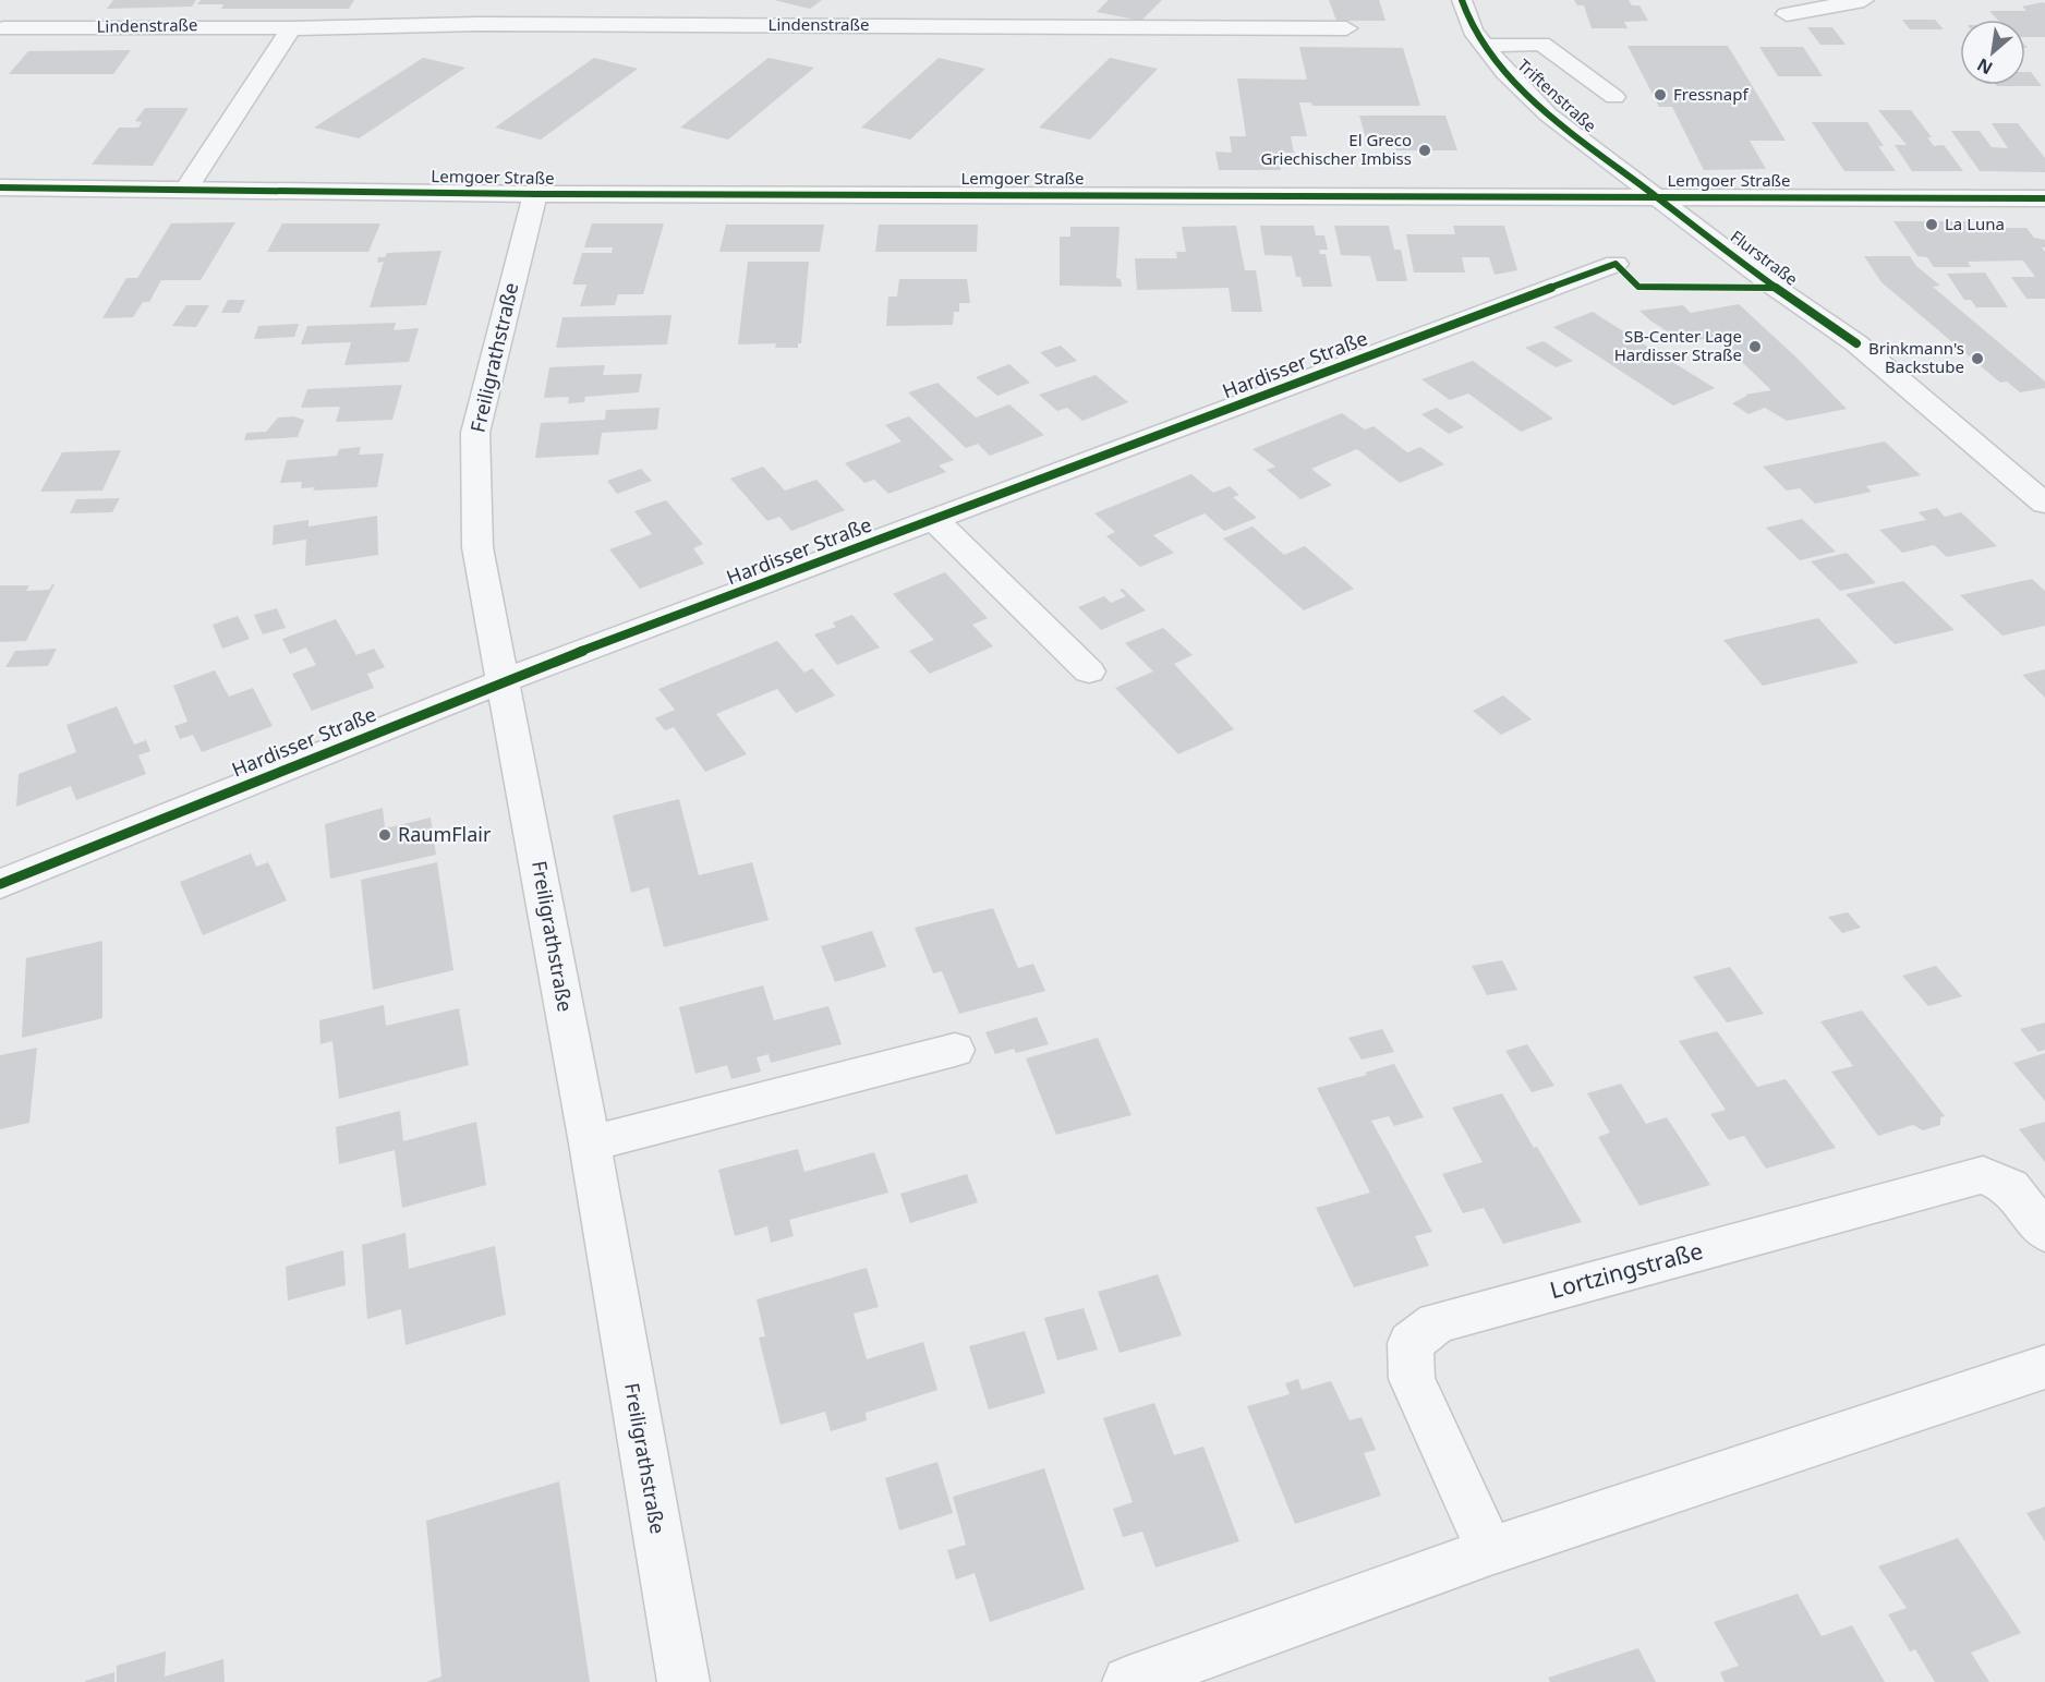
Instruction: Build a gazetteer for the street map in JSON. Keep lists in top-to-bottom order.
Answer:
{
  "streets": {
    "main road": ["Lemgoer Straße"],
    "street": [
      "Lindenstraße",
      "Triftenstraße",
      "Flurstraße",
      "Freiligrathstraße",
      "Hardisser Straße",
      "Lortzingstraße"
    ]
  },
  "crossings": [
    ["Triftenstraße", "Lemgoer Straße"],
    ["Triftenstraße", "Flurstraße"],
    ["Lemgoer Straße", "Flurstraße"],
    ["Lemgoer Straße", "Freiligrathstraße"],
    ["Freiligrathstraße", "Hardisser Straße"]
  ],
  "places": [
    "Fressnapf",
    "El Greco Griechischer Imbiss",
    "La Luna",
    "SB-Center Lage Hardisser Straße",
    "Brinkmann's Backstube",
    "RaumFlair"
  ],
  "north": "bottom left"
}
